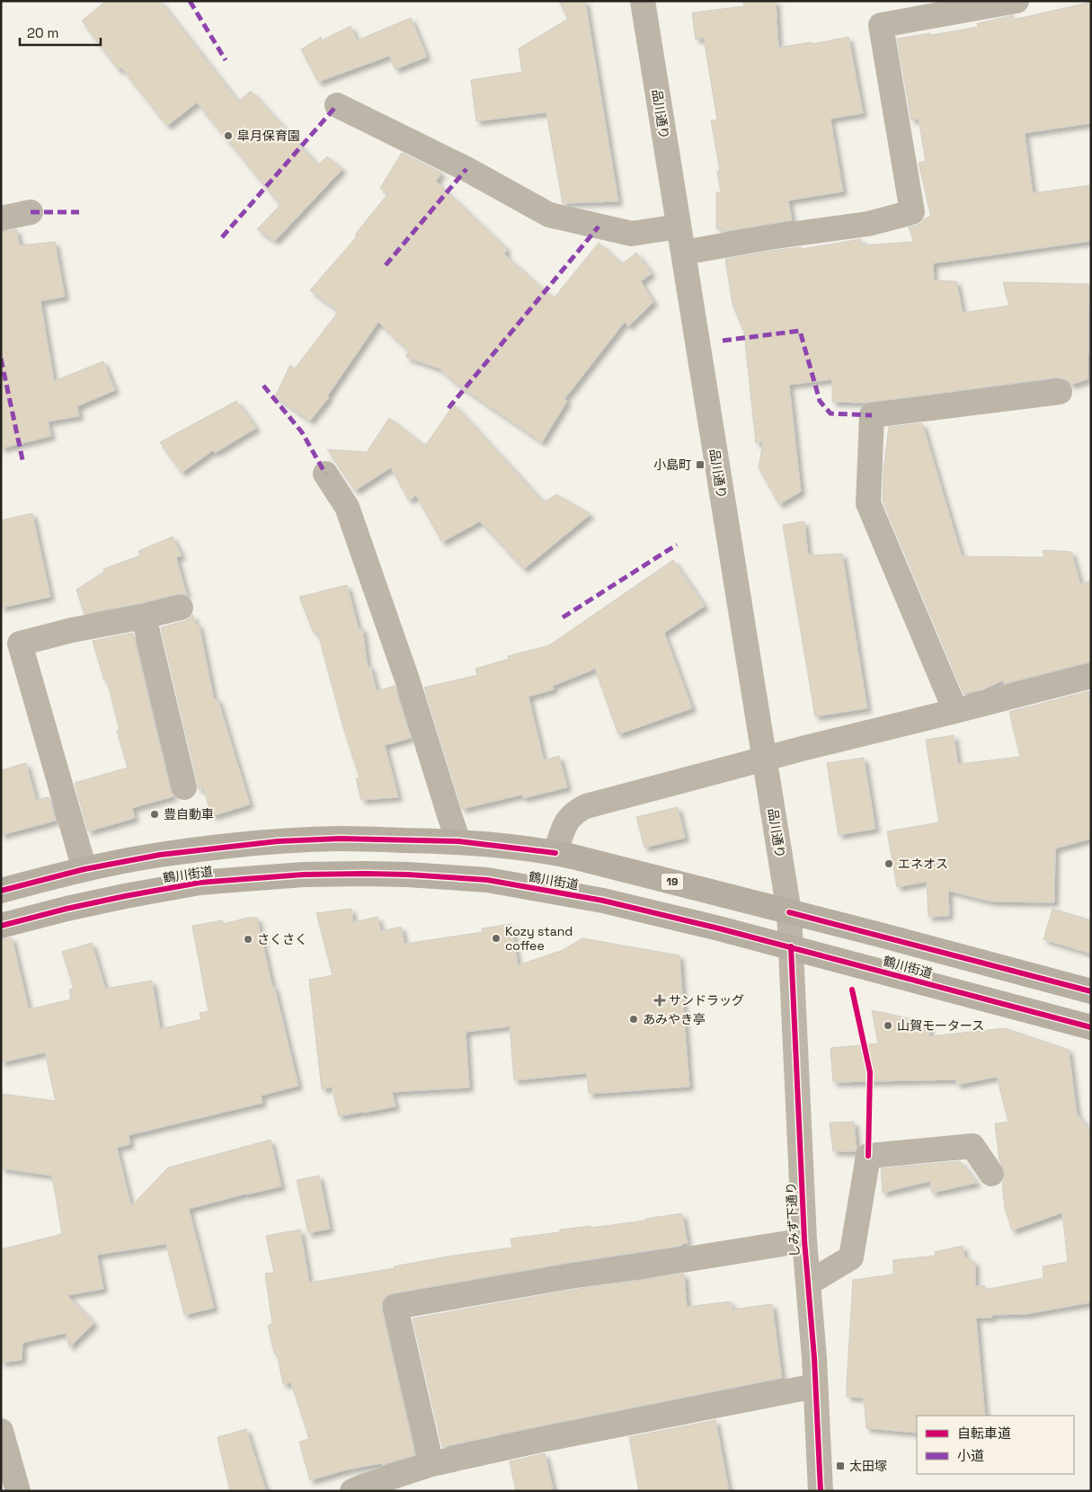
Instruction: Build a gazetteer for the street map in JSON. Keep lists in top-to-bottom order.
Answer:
{
  "streets": {
    "main road": ["鶴川街道", "19"],
    "street": ["品川通り", "しみず下通り"]
  },
  "crossings": [
    ["品川通り", "鶴川街道"],
    ["品川通り", "しみず下通り"],
    ["鶴川街道", "しみず下通り"]
  ],
  "places": {
    "other": [
      "皐月保育園",
      "豊自動車",
      "エネオス",
      "Kozy stand coffee",
      "さくさく",
      "あみやき亭",
      "山賀モータース"
    ],
    "transit": ["小島町", "太田塚"],
    "health": ["サンドラッグ"]
  },
  "legend": ["自転車道", "小道"],
  "scale_bar": "20 m"
}
